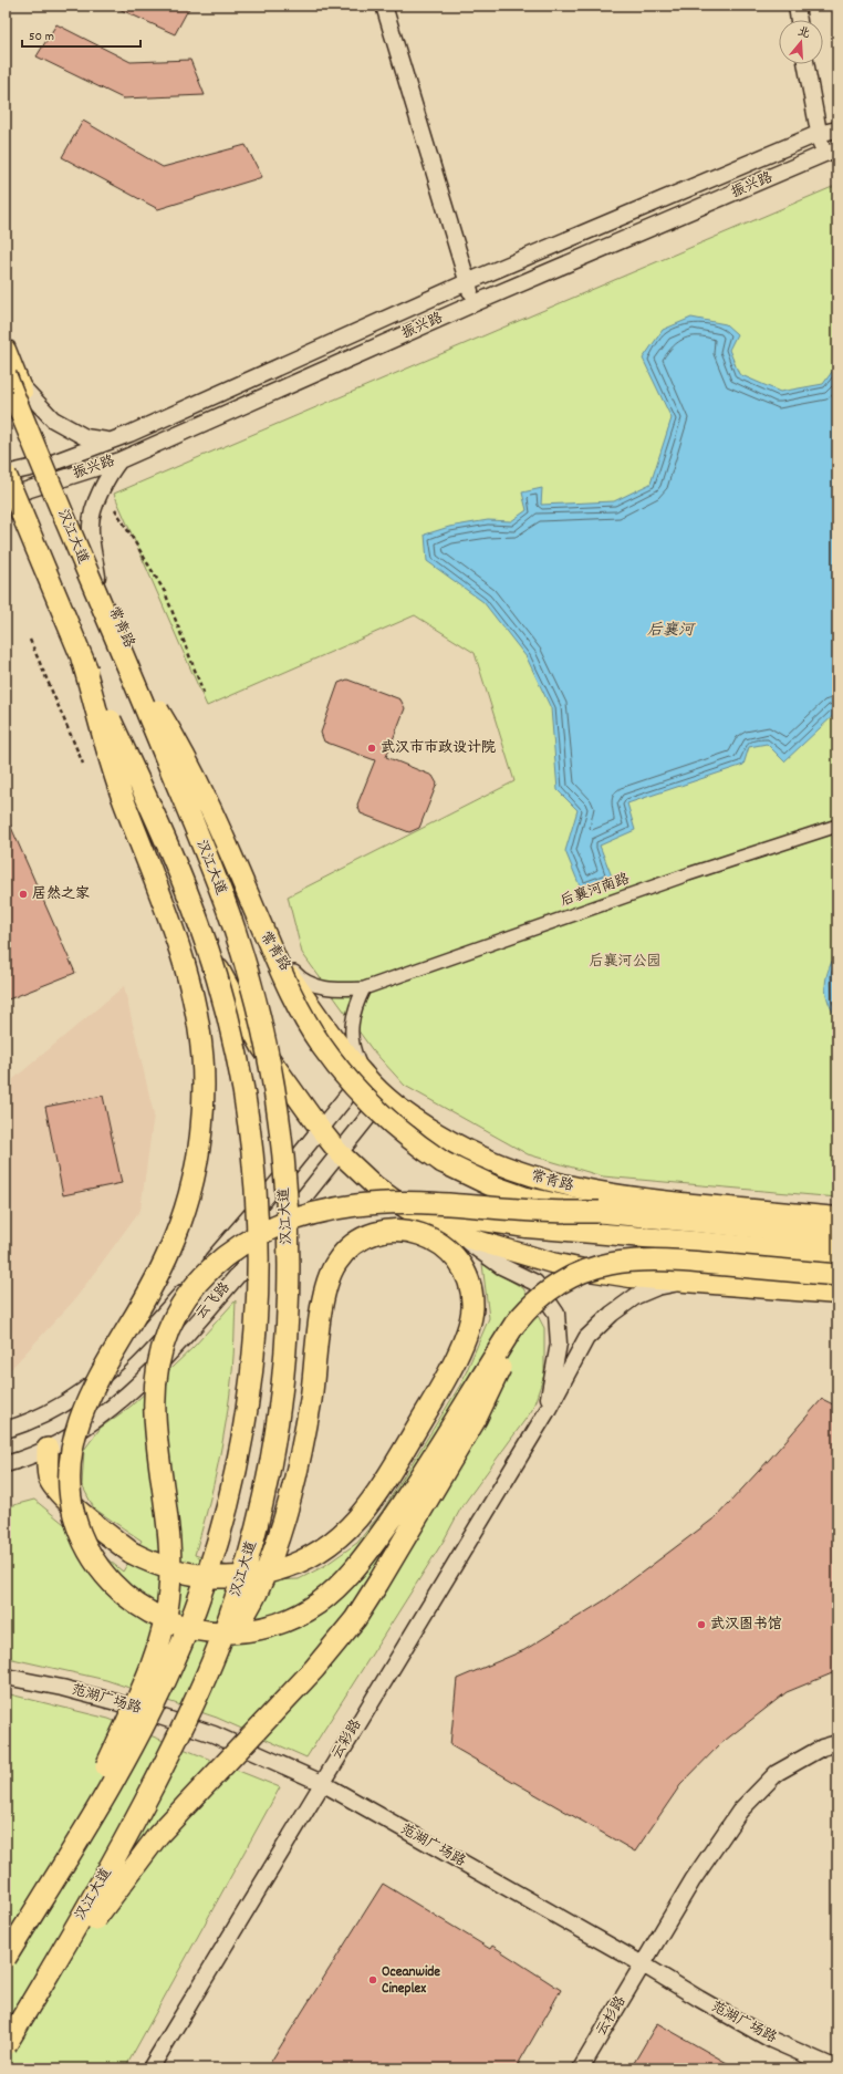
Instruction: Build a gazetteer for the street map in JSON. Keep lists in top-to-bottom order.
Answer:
{
  "streets": {
    "highway": ["汉江大道"],
    "main road": ["常青路"],
    "street": [
      "振兴路",
      "后襄河南路",
      "云飞路",
      "范湖广场路",
      "云彩路",
      "云杉路"
    ]
  },
  "crossings": [
    ["振兴路", "汉江大道"],
    ["振兴路", "常青路"],
    ["汉江大道", "常青路"],
    ["常青路", "后襄河南路"],
    ["常青路", "云飞路"],
    ["范湖广场路", "云彩路"],
    ["范湖广场路", "云杉路"]
  ],
  "water": ["后襄河"],
  "parks": ["后襄河公园"],
  "places": [
    "武汉市市政设计院",
    "居然之家",
    "武汉图书馆",
    "Oceanwide Cineplex"
  ],
  "scale_bar": "50 m",
  "north": "top"
}
